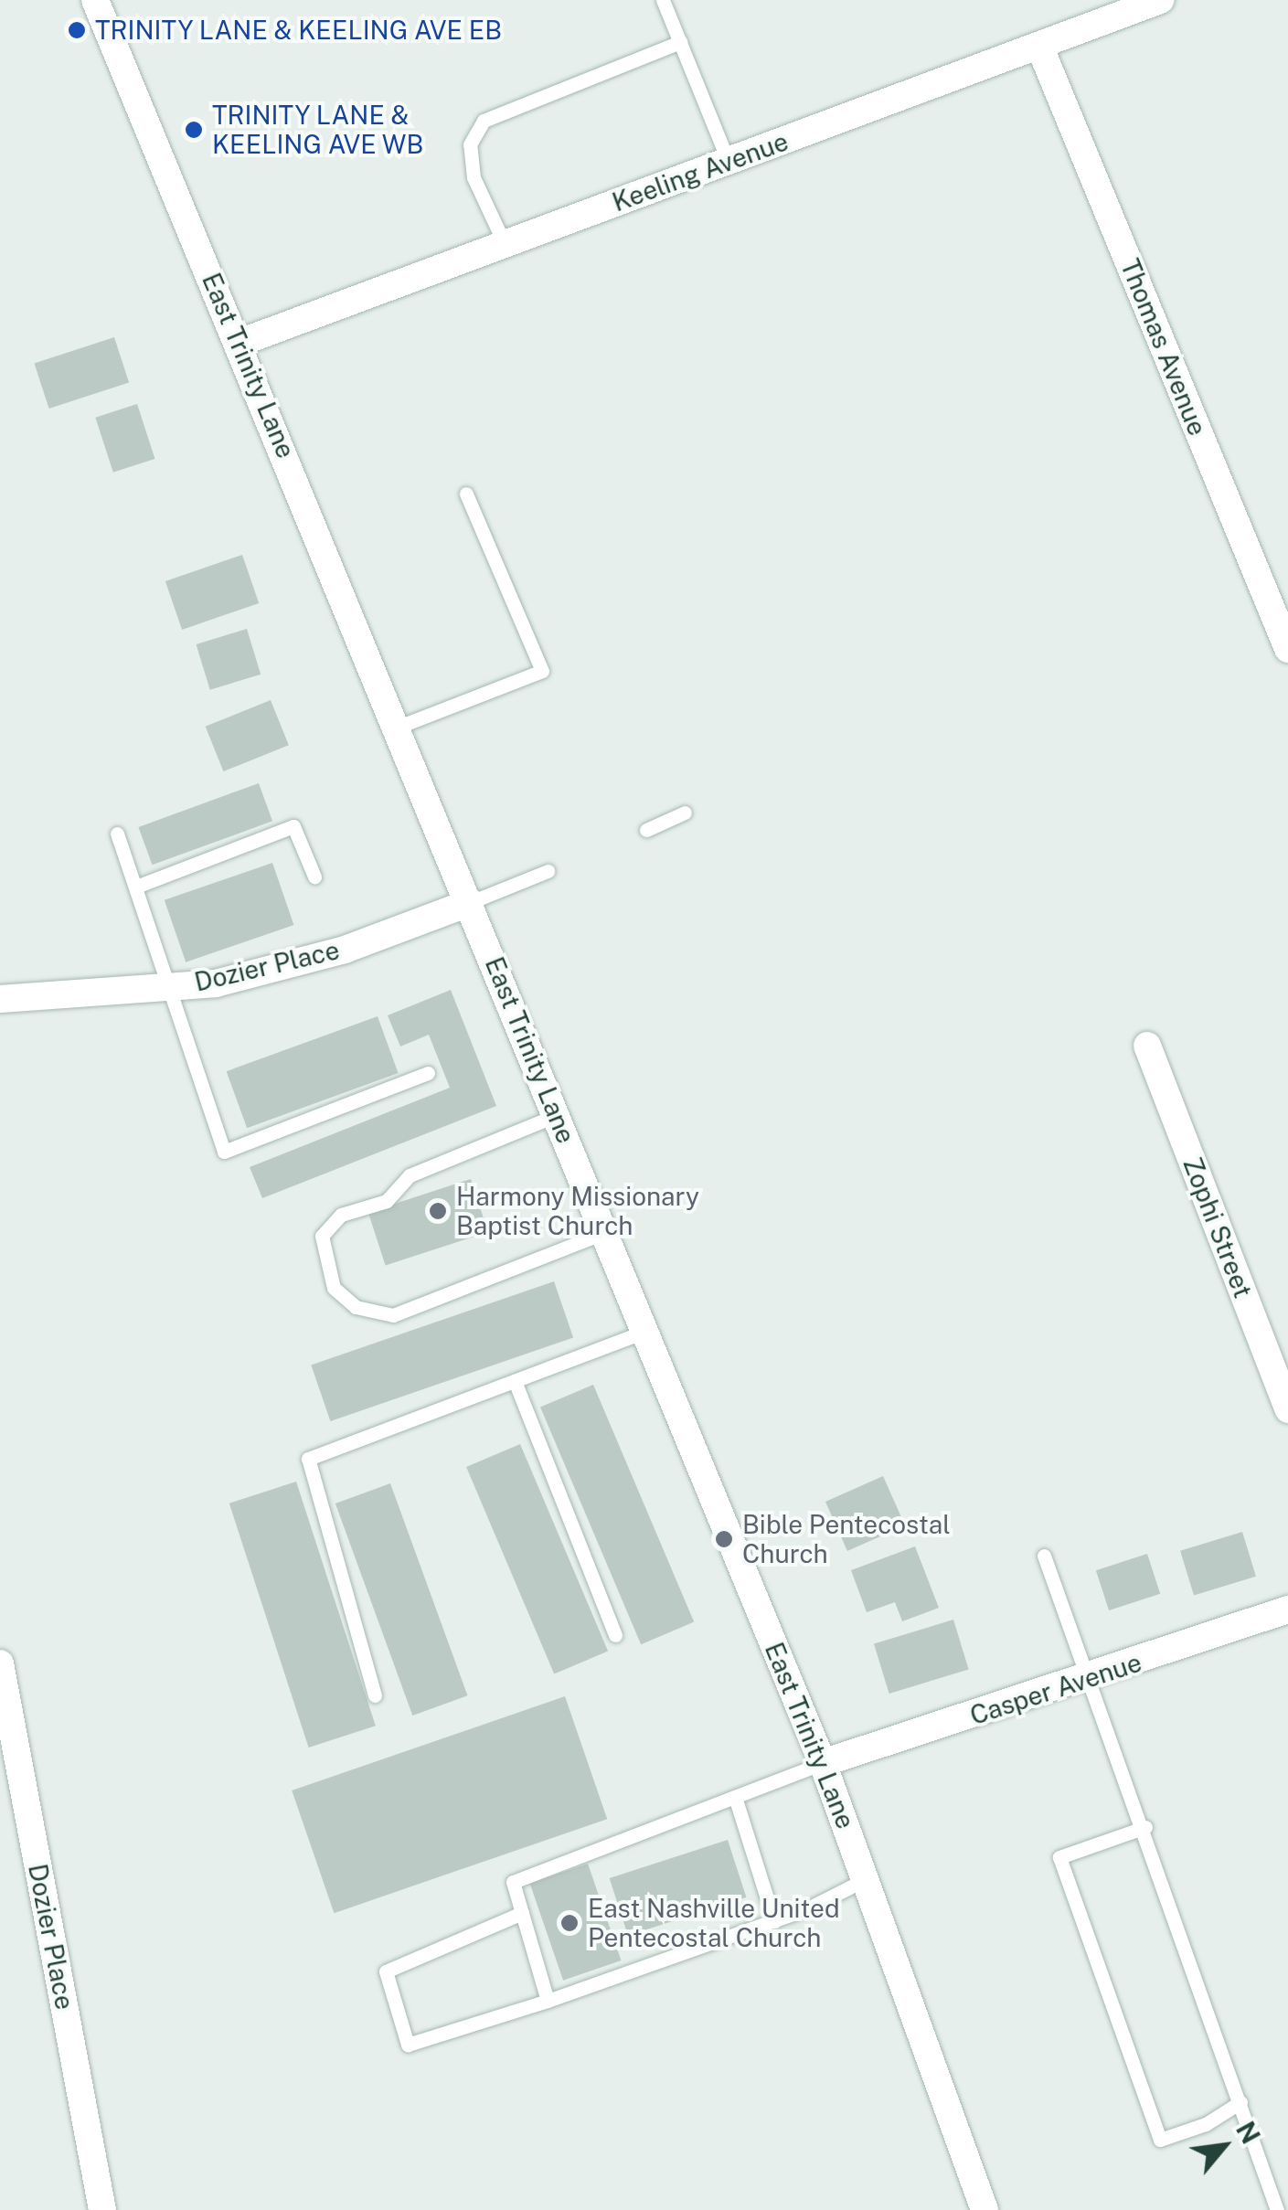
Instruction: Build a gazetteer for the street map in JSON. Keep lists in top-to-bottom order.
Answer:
{
  "streets": {
    "street": [
      "Keeling Avenue",
      "Thomas Avenue",
      "East Trinity Lane",
      "Dozier Place",
      "Zophi Street",
      "Casper Avenue"
    ]
  },
  "crossings": [
    ["Keeling Avenue", "Thomas Avenue"],
    ["Keeling Avenue", "East Trinity Lane"],
    ["East Trinity Lane", "Dozier Place"],
    ["East Trinity Lane", "Casper Avenue"]
  ],
  "places": [
    "TRINITY LANE & KEELING AVE EB",
    "TRINITY LANE & KEELING AVE WB",
    "Harmony Missionary Baptist Church",
    "Bible Pentecostal Church",
    "East Nashville United Pentecostal Church"
  ],
  "north": "top right"
}
